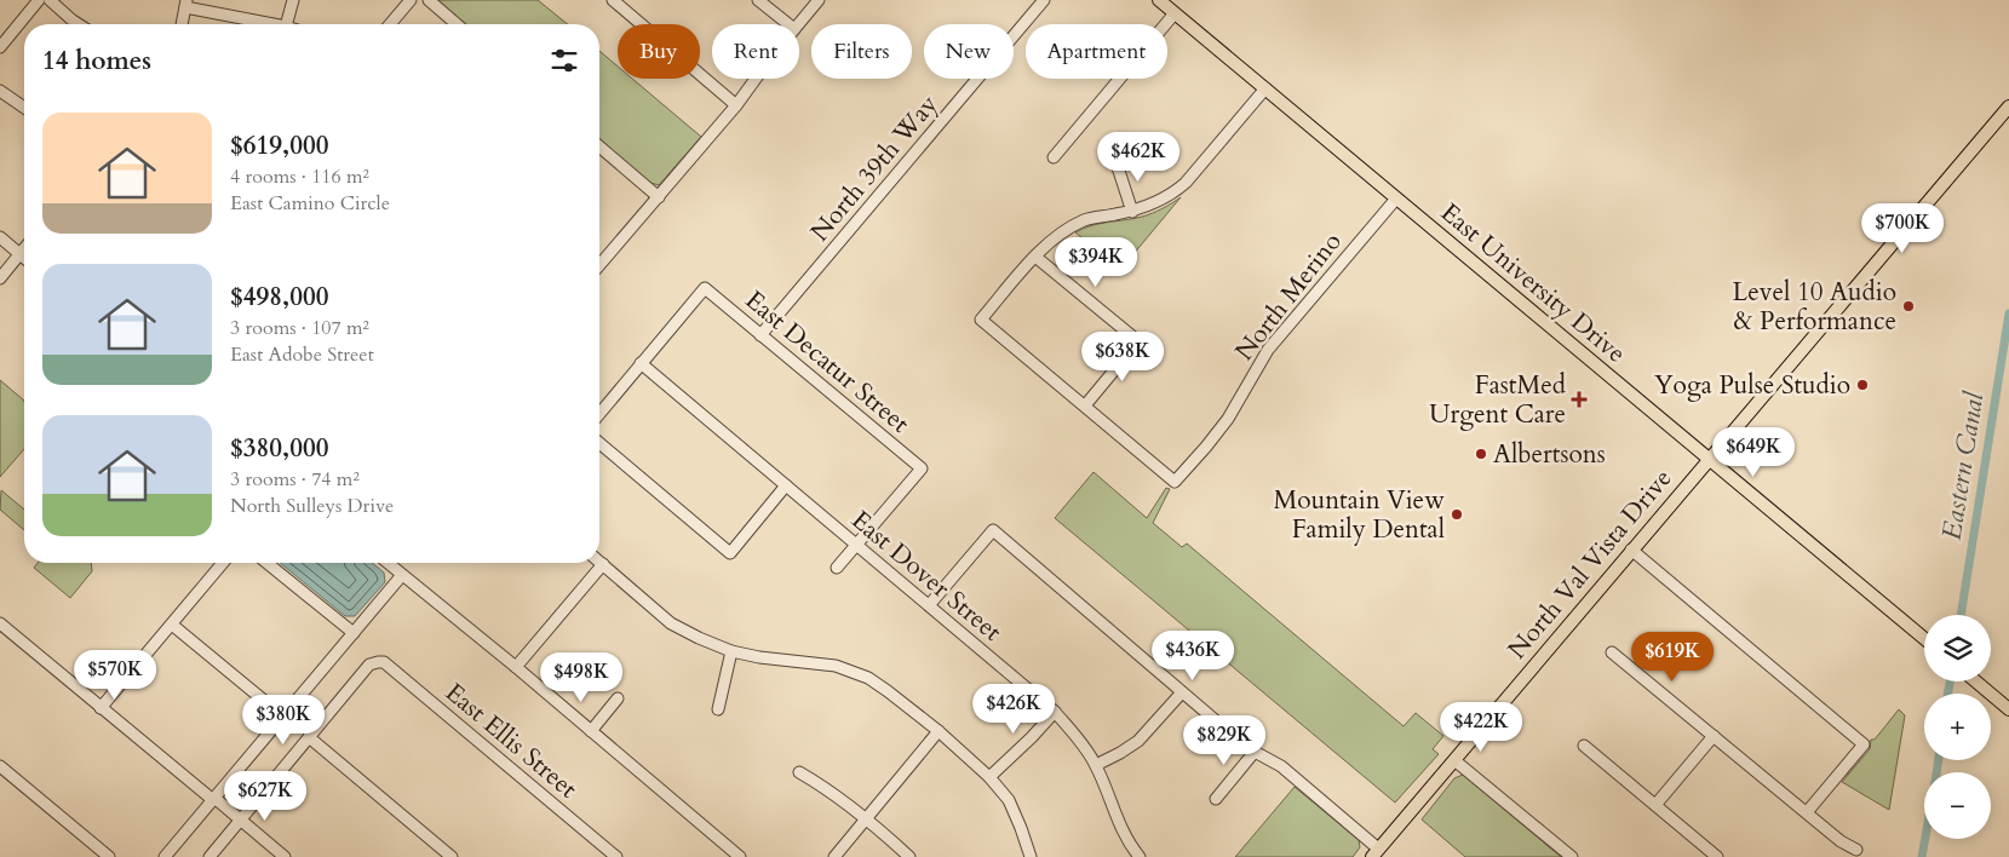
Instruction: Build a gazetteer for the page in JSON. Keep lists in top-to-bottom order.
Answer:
{
  "streets": {
    "main road": ["East University Drive", "North Val Vista Drive"],
    "street": [
      "North 39th Way",
      "North Merino",
      "East Decatur Street",
      "East Dover Street",
      "East Ellis Street"
    ]
  },
  "crossings": [
    ["North 39th Way", "East Decatur Street"],
    ["East University Drive", "North Merino"],
    ["East University Drive", "North Val Vista Drive"],
    ["East Decatur Street", "East Dover Street"]
  ],
  "water": ["Eastern Canal"],
  "places": {
    "other": [
      "Level 10 Audio & Performance",
      "Yoga Pulse Studio",
      "Albertsons",
      "Mountain View Family Dental"
    ],
    "health": ["FastMed Urgent Care"]
  },
  "page": {
    "chip": [
      "Buy",
      "Rent",
      "Filters",
      "New",
      "Apartment"
    ],
    "heading": "14 homes",
    "list": [
      {
        "name": "$619,000",
        "note": "4 rooms · 116 m² · East Camino Circle"
      },
      {
        "name": "$498,000",
        "note": "3 rooms · 107 m² · East Adobe Street"
      },
      {
        "name": "$380,000",
        "note": "3 rooms · 74 m² · North Sulleys Drive"
      }
    ],
    "price": [
      "$462K",
      "$700K",
      "$394K",
      "$638K",
      "$649K",
      "$436K",
      "$619K",
      "$570K",
      "$498K",
      "$426K",
      "$380K",
      "$422K",
      "$829K",
      "$627K"
    ],
    "map_buttons": ["+", "−"]
  }
}
